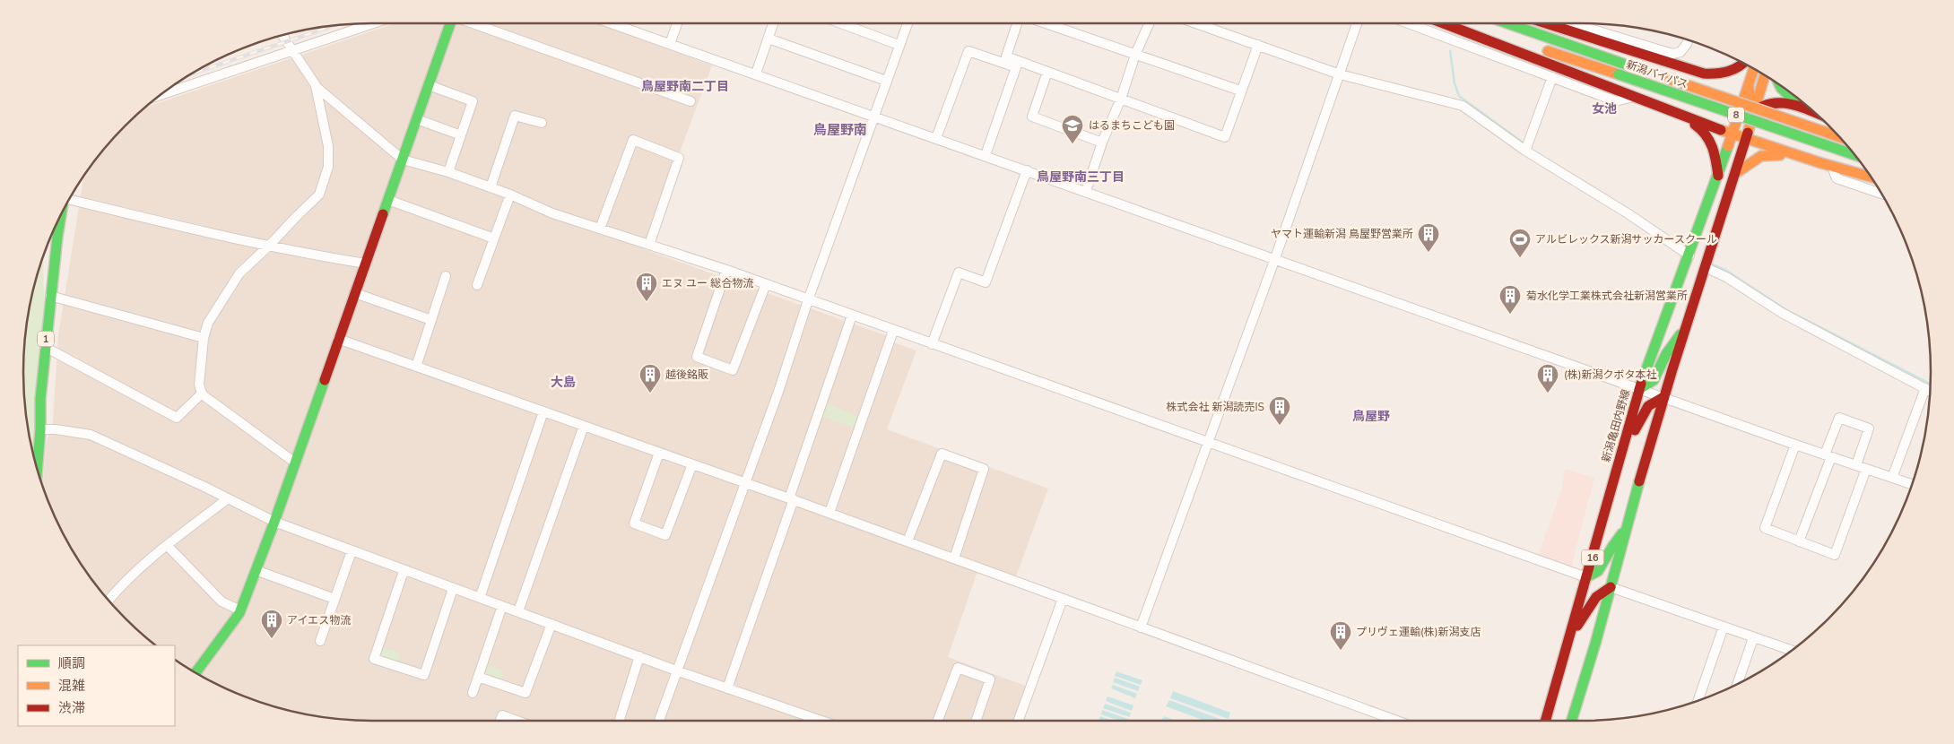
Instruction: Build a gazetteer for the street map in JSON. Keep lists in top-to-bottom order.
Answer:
{
  "streets": {
    "main road": [
      "新潟バイパス",
      "8",
      "1",
      "新潟亀田内野線",
      "16"
    ]
  },
  "districts": [
    "鳥屋野南二丁目",
    "女池",
    "鳥屋野南",
    "鳥屋野南三丁目",
    "大島",
    "鳥屋野"
  ],
  "places": {
    "school or university": ["はるまちこども園"],
    "building": [
      "ヤマト運輸新潟 鳥屋野営業所",
      "エヌ ユー 総合物流",
      "菊水化学工業株式会社新潟営業所",
      "越後銘販",
      "(株)新潟クボタ本社",
      "株式会社 新潟読売IS",
      "アイエス物流",
      "プリヴェ運輸(株)新潟支店"
    ],
    "sports": ["アルビレックス新潟サッカースクール"]
  },
  "legend": ["順調", "混雑", "渋滞"]
}
